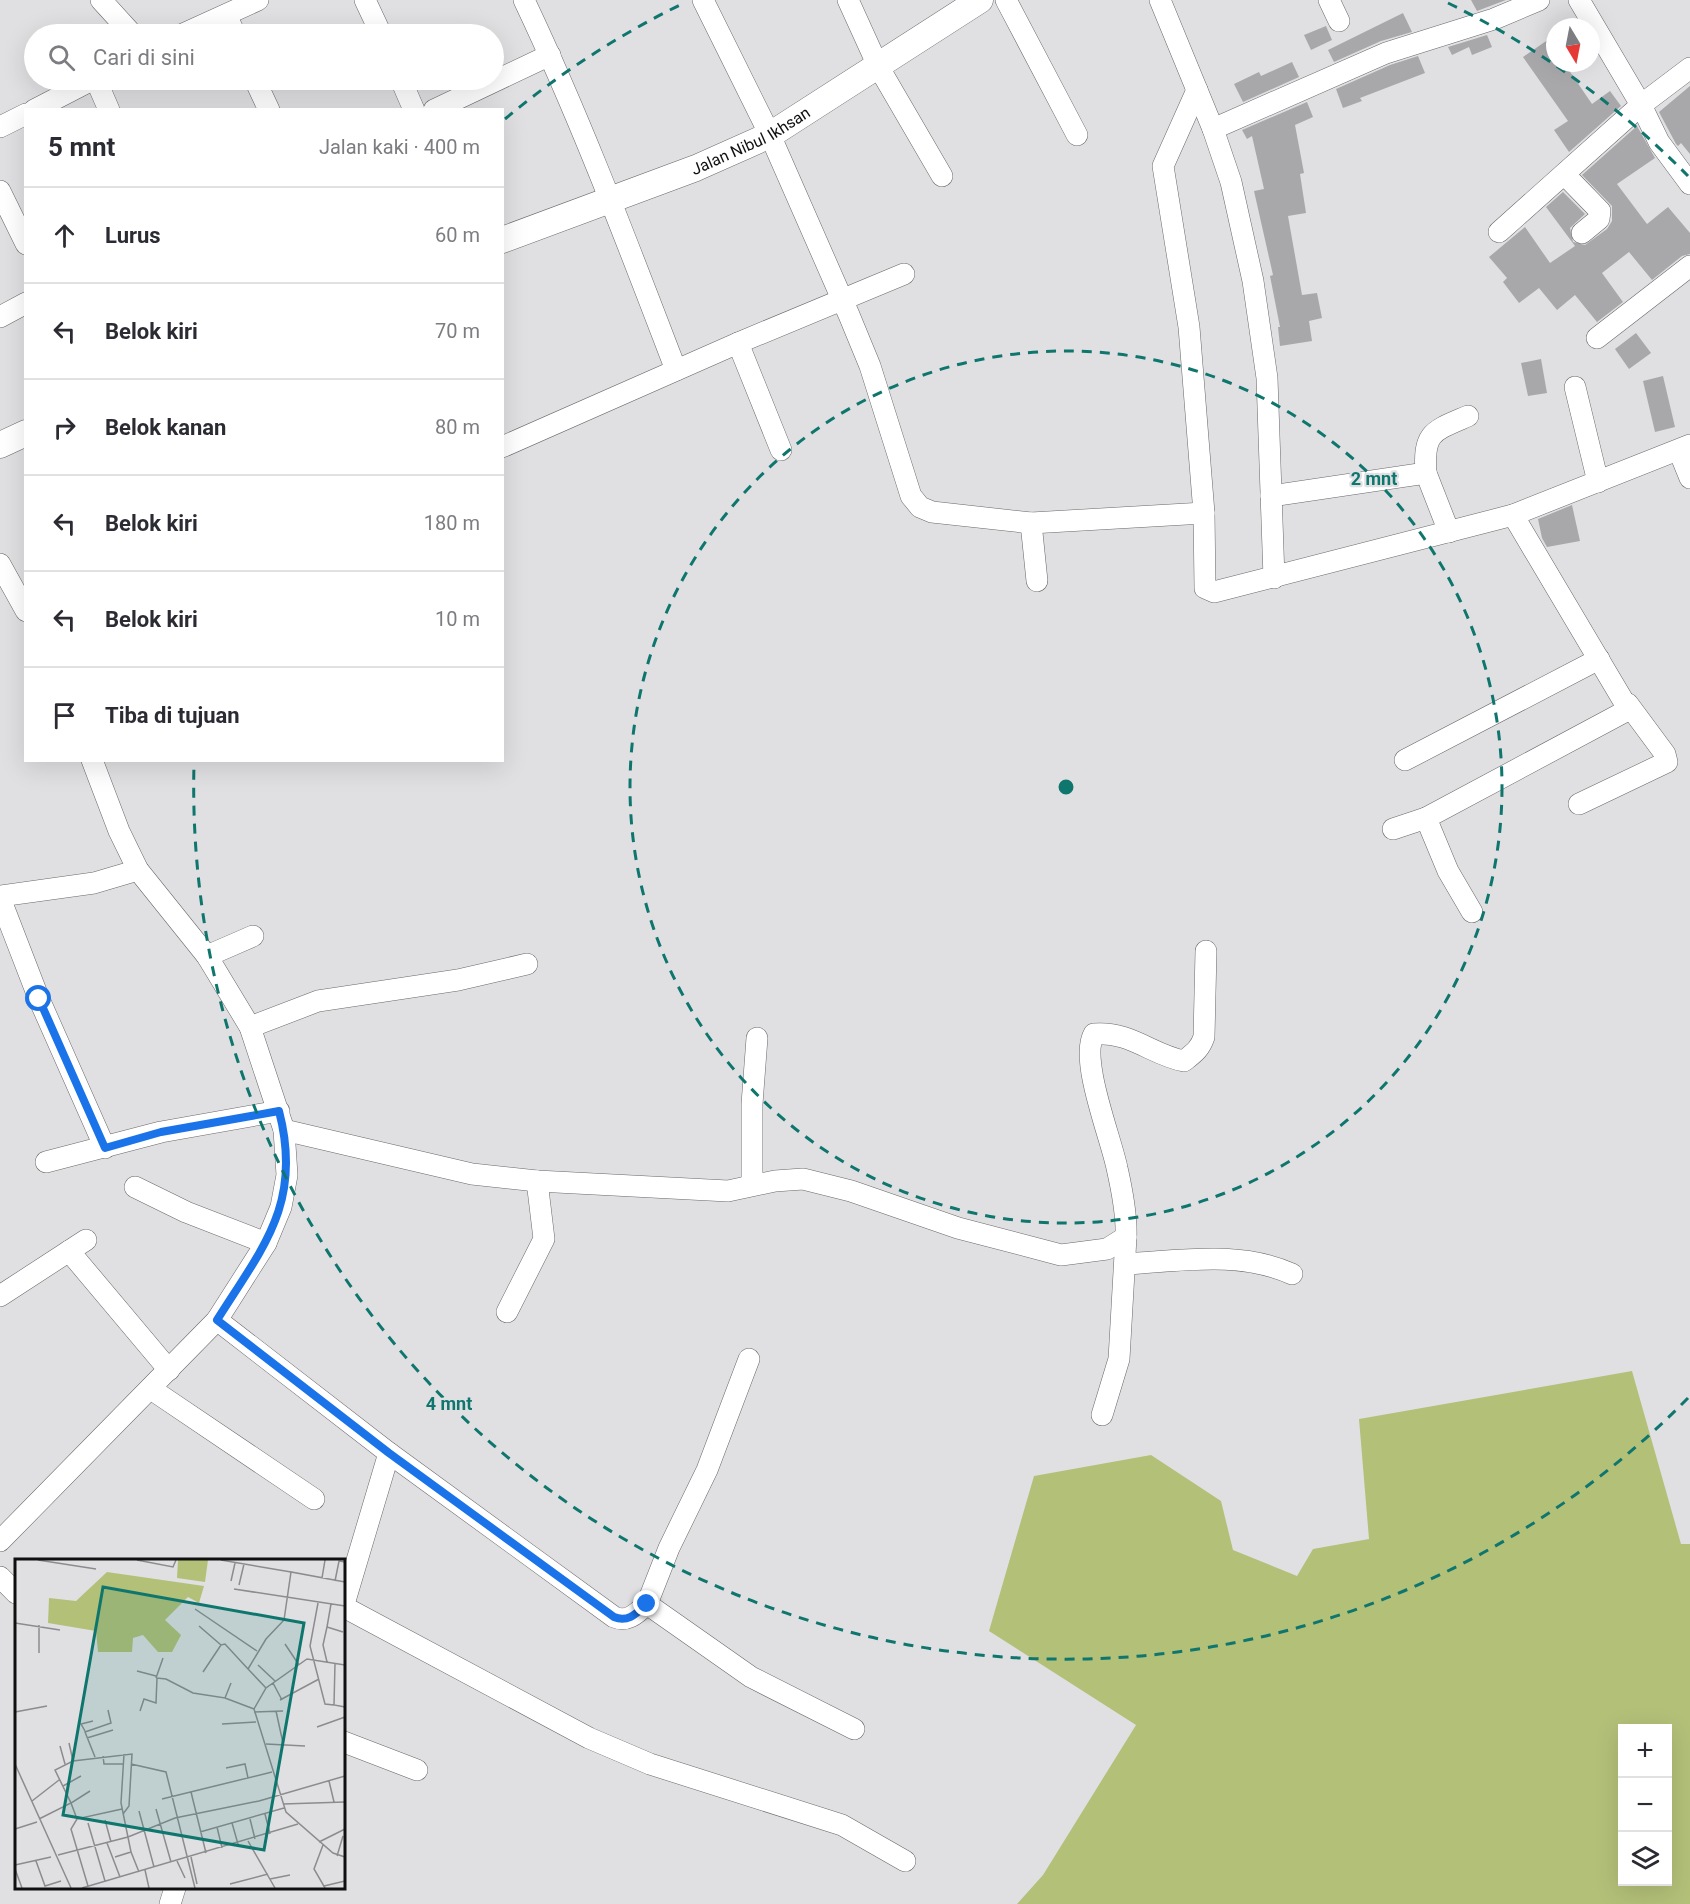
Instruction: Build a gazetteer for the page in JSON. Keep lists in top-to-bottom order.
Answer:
{
  "streets": {
    "street": ["Jalan Nibul Ikhsan"]
  },
  "north": "bottom",
  "page": {
    "search": "Cari di sini",
    "heading": ["5 mnt", "Jalan kaki · 400 m"],
    "list": [
      ["Lurus", "60 m"],
      ["Belok kiri", "70 m"],
      ["Belok kanan", "80 m"],
      ["Belok kiri", "180 m"],
      ["Belok kiri", "10 m"],
      "Tiba di tujuan"
    ],
    "map_buttons": ["+", "−"]
  },
  "rings": ["2 mnt", "4 mnt"]
}
